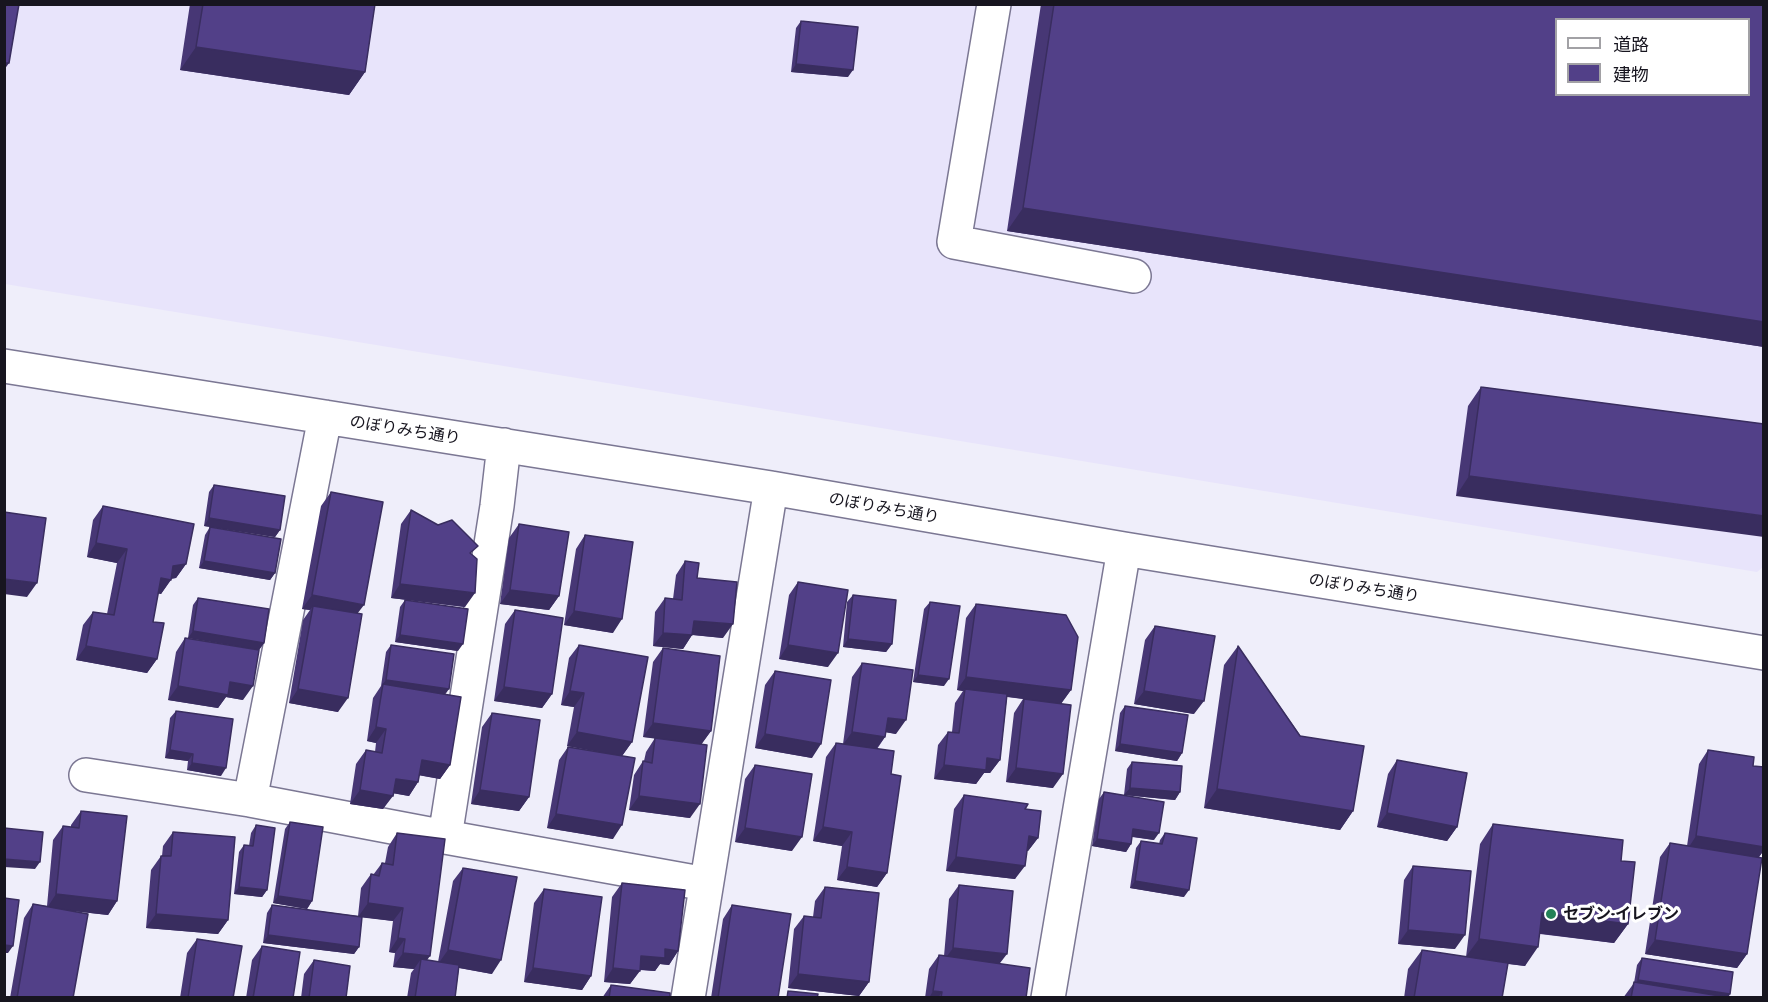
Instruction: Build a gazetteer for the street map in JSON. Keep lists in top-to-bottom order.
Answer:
{
  "streets": {
    "street": ["のぼりみち通り"]
  },
  "places": ["セブン-イレブン"],
  "legend": ["道路", "建物"]
}
